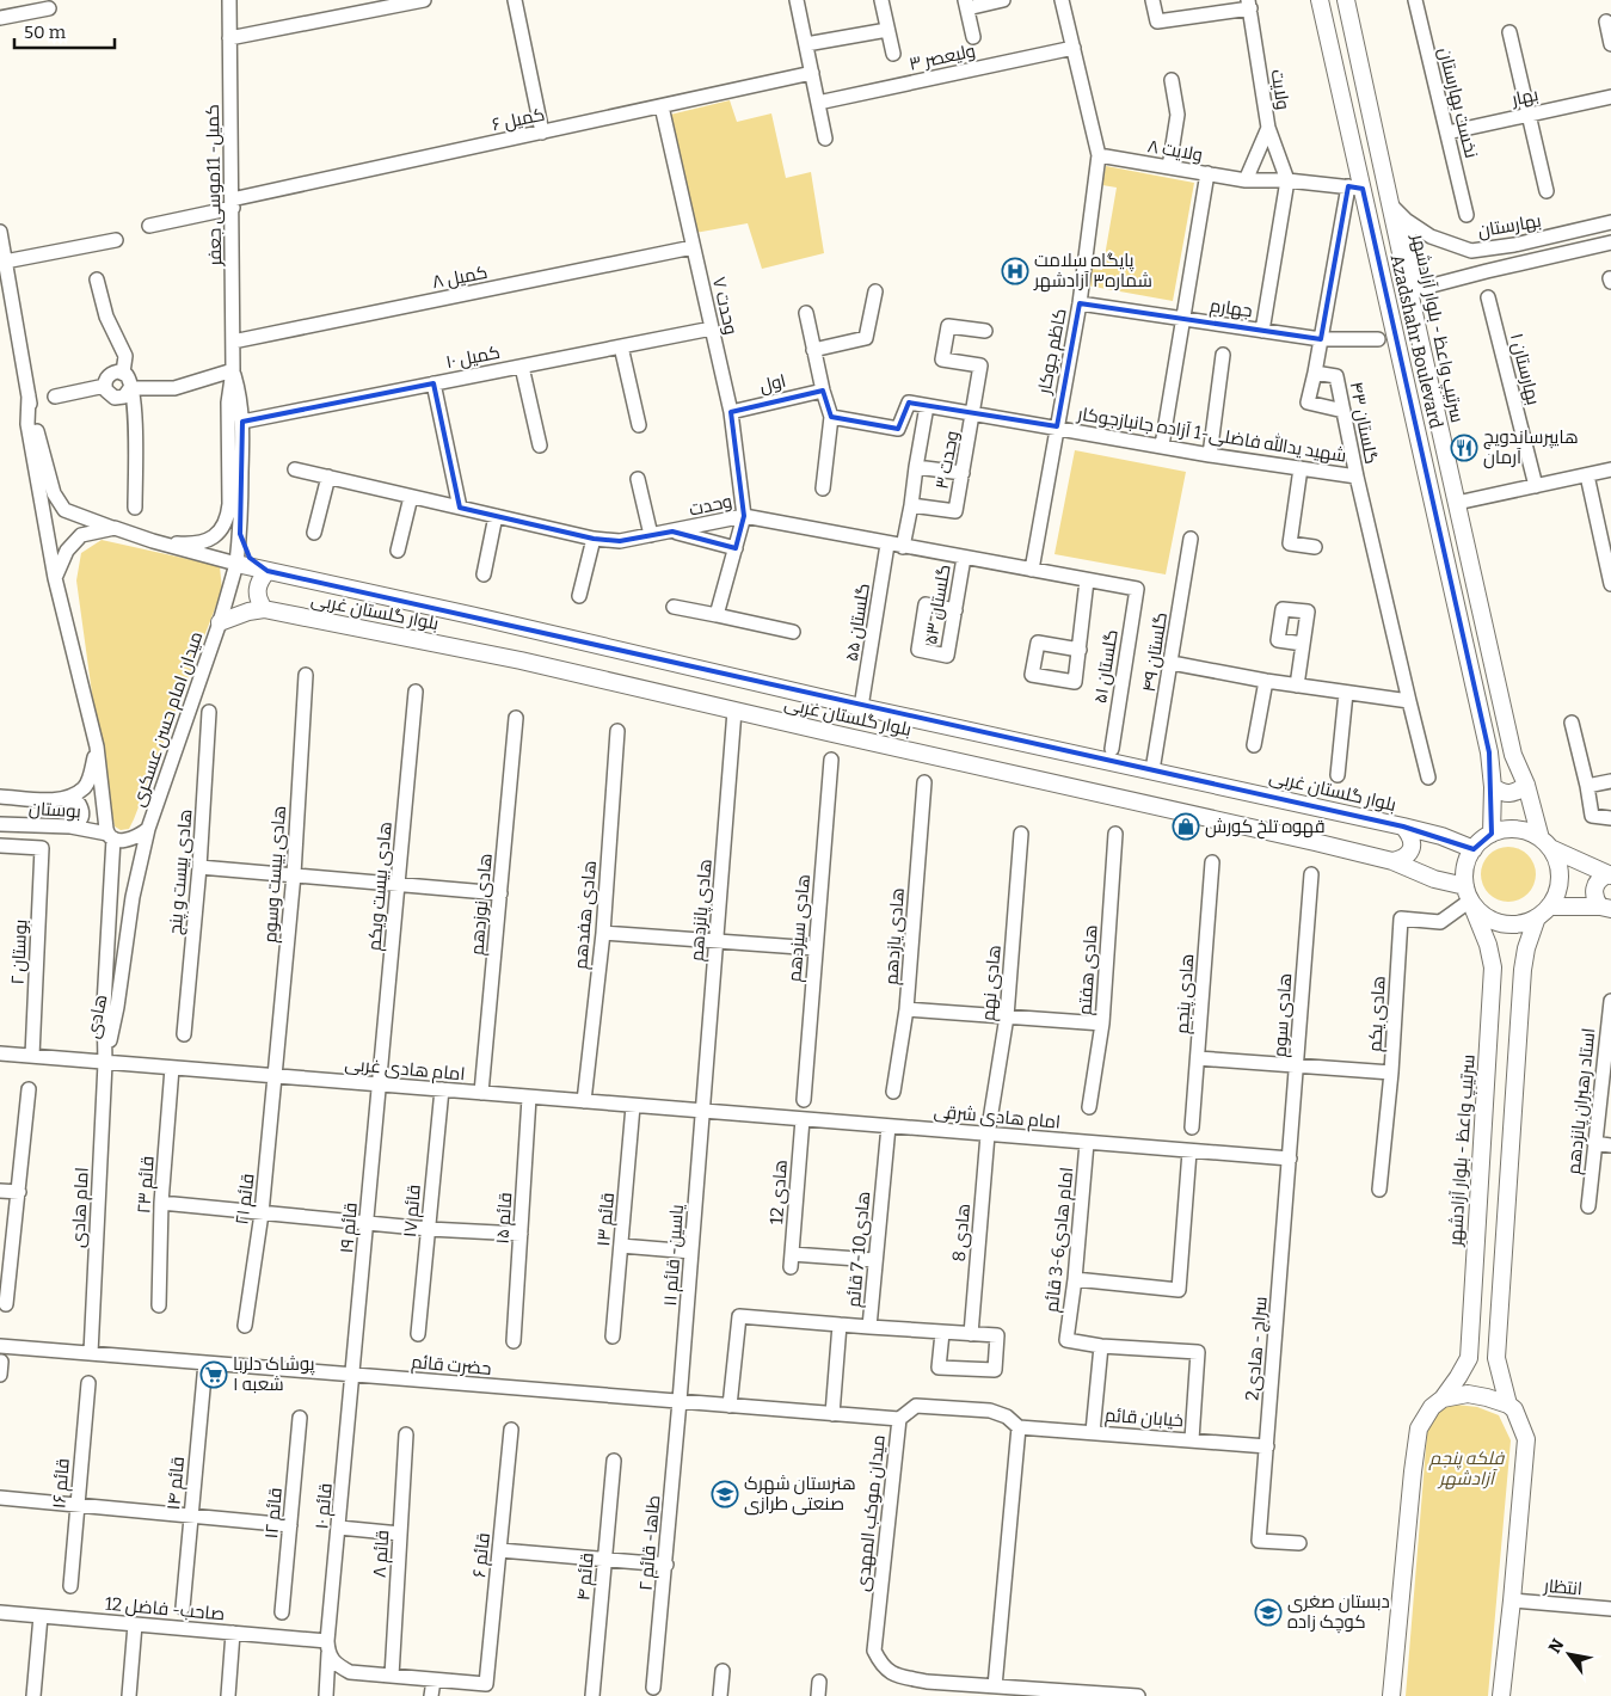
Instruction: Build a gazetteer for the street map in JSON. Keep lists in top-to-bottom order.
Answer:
{
  "streets": {
    "main road": ["سرتیپ واعظ - بلوار آزادشهر", "Azadshahr Boulevard", "بلوار گلستان غربی"],
    "street": [
      "ولیعصر ۳",
      "ولایت",
      "بهار",
      "نخست بهارستان",
      "کمیل ۶",
      "ولایت ۸",
      "کمیل- 11موسی جعفر",
      "بهارستان",
      "کمیل ۸",
      "وحدت ۷",
      "جهارم",
      "کاظم جوکار",
      "کمیل ۱۰",
      "بهارستان ۱",
      "اول",
      "گلستان ۴۳",
      "شهید یدالله فاضلی-1 آزاده جانبازجوکار",
      "وحدت ۳",
      "وحدت",
      "گلستان ۵۳",
      "گلستان ۵۵",
      "گلستان ۴۹",
      "گلستان ۵۱",
      "میدان امام حسن عسکری",
      "بوستان",
      "هادی بیست و پنج",
      "هادی بیست وسوم",
      "هادی بیست ویکم",
      "هادی نوزدهم",
      "هادی پانزدهم",
      "هادی هفدهم",
      "هادی سیزدهم",
      "هادی یازدهم",
      "بوستان ۲",
      "هادی هفتم",
      "هادی نهم",
      "هادی پنجم",
      "هادی یکم",
      "هادی سوم",
      "هادی",
      "امام هادی غربی",
      "استاد رهبران پانزدهم",
      "امام هادی شرقی",
      "قائم ۲۳",
      "12 هادی",
      "قائم ۲۱",
      "امام هادی",
      "قائم ۱۷",
      "قائم ۱۵",
      "قائم ۱۳",
      "قائم ۱۹",
      "هادی 8",
      "امام هادی6-3 قائم",
      "هادی10-7 قائم",
      "یاسین- قائم ۱۱",
      "سراج - هادی2",
      "حضرت قائم",
      "خیابان قائم",
      "قائم ۱۶",
      "قائم ۱۴",
      "قائم ۱۰",
      "قائم ۱۲",
      "میدان موکب المهدی",
      "طاها- قائم ۲",
      "قائم ۸",
      "قائم ۶",
      "قائم ۴",
      "انتظار",
      "صاحب- فاضل 12"
    ]
  },
  "crossings": [
    ["ولیعصر ۳", "کاظم جوکار"],
    ["ولایت", "ولایت ۸"],
    ["بهار", "نخست بهارستان"],
    ["کمیل ۶", "کمیل- 11موسی جعفر"],
    ["کمیل ۶", "وحدت ۷"],
    ["ولایت ۸", "Azadshahr Boulevard"],
    ["ولایت ۸", "کاظم جوکار"],
    ["کمیل- 11موسی جعفر", "کمیل ۸"],
    ["کمیل- 11موسی جعفر", "میدان امام حسن عسکری"],
    ["بهارستان", "سرتیپ واعظ - بلوار آزادشهر"],
    ["کمیل ۸", "وحدت ۷"],
    ["وحدت ۷", "کمیل ۱۰"],
    ["وحدت ۷", "اول"],
    ["وحدت ۷", "وحدت"],
    ["جهارم", "کاظم جوکار"],
    ["سرتیپ واعظ - بلوار آزادشهر", "Azadshahr Boulevard"],
    ["سرتیپ واعظ - بلوار آزادشهر", "بلوار گلستان غربی"],
    ["سرتیپ واعظ - بلوار آزادشهر", "هادی یکم"],
    ["Azadshahr Boulevard", "بلوار گلستان غربی"],
    ["Azadshahr Boulevard", "هادی یکم"],
    ["کاظم جوکار", "شهید یدالله فاضلی-1 آزاده جانبازجوکار"],
    ["کاظم جوکار", "وحدت"],
    ["کمیل ۱۰", "میدان امام حسن عسکری"],
    ["گلستان ۴۳", "شهید یدالله فاضلی-1 آزاده جانبازجوکار"],
    ["شهید یدالله فاضلی-1 آزاده جانبازجوکار", "وحدت ۳"],
    ["وحدت", "گلستان ۵۳"],
    ["وحدت", "گلستان ۵۵"],
    ["وحدت", "گلستان ۵۱"],
    ["بلوار گلستان غربی", "گلستان ۵۵"],
    ["بلوار گلستان غربی", "گلستان ۴۹"],
    ["بلوار گلستان غربی", "میدان امام حسن عسکری"],
    ["بلوار گلستان غربی", "هادی پانزدهم"],
    ["بلوار گلستان غربی", "هادی یکم"],
    ["میدان امام حسن عسکری", "بوستان"],
    ["میدان امام حسن عسکری", "هادی"],
    ["بوستان", "هادی"],
    ["هادی بیست وسوم", "امام هادی غربی"],
    ["هادی بیست وسوم", "قائم ۲۱"],
    ["هادی بیست ویکم", "امام هادی غربی"],
    ["هادی بیست ویکم", "قائم ۱۹"],
    ["هادی نوزدهم", "امام هادی غربی"],
    ["هادی پانزدهم", "امام هادی غربی"],
    ["هادی پانزدهم", "امام هادی شرقی"],
    ["هادی پانزدهم", "یاسین- قائم ۱۱"],
    ["هادی هفدهم", "امام هادی غربی"],
    ["هادی نهم", "امام هادی شرقی"],
    ["هادی نهم", "هادی 8"],
    ["هادی سوم", "امام هادی شرقی"],
    ["هادی سوم", "سراج - هادی2"],
    ["هادی", "امام هادی غربی"],
    ["هادی", "امام هادی"],
    ["امام هادی غربی", "امام هادی شرقی"],
    ["امام هادی غربی", "قائم ۲۳"],
    ["امام هادی غربی", "قائم ۲۱"],
    ["امام هادی غربی", "امام هادی"],
    ["امام هادی غربی", "قائم ۱۷"],
    ["امام هادی غربی", "قائم ۱۵"],
    ["امام هادی غربی", "قائم ۱۳"],
    ["امام هادی غربی", "قائم ۱۹"],
    ["امام هادی غربی", "یاسین- قائم ۱۱"],
    ["امام هادی شرقی", "12 هادی"],
    ["امام هادی شرقی", "هادی 8"],
    ["امام هادی شرقی", "امام هادی6-3 قائم"],
    ["امام هادی شرقی", "هادی10-7 قائم"],
    ["امام هادی شرقی", "یاسین- قائم ۱۱"],
    ["امام هادی شرقی", "سراج - هادی2"],
    ["12 هادی", "هادی10-7 قائم"],
    ["امام هادی", "حضرت قائم"],
    ["قائم ۱۹", "حضرت قائم"],
    ["قائم ۱۹", "قائم ۱۰"],
    ["هادی10-7 قائم", "حضرت قائم"],
    ["یاسین- قائم ۱۱", "حضرت قائم"],
    ["یاسین- قائم ۱۱", "طاها- قائم ۲"],
    ["سراج - هادی2", "خیابان قائم"],
    ["حضرت قائم", "قائم ۱۴"],
    ["حضرت قائم", "قائم ۱۰"],
    ["حضرت قائم", "میدان موکب المهدی"],
    ["حضرت قائم", "طاها- قائم ۲"],
    ["خیابان قائم", "میدان موکب المهدی"],
    ["قائم ۱۰", "صاحب- فاضل 12"]
  ],
  "parks": ["فلکه پنجم آزادشهر"],
  "places": {
    "hospital": ["پایگاه سلامت شماره۳ آزادشهر"],
    "restaurant": ["هایپرساندویچ آرمان"],
    "shop": ["قهوه تلخ کورش"],
    "supermarket": ["پوشاک دلربا شعبه ۱"],
    "school or university": ["هنرستان شهرک صنعتی طرازی", "دبستان صغری کوچک زاده"]
  },
  "scale_bar": "50 m",
  "north": "top left"
}
